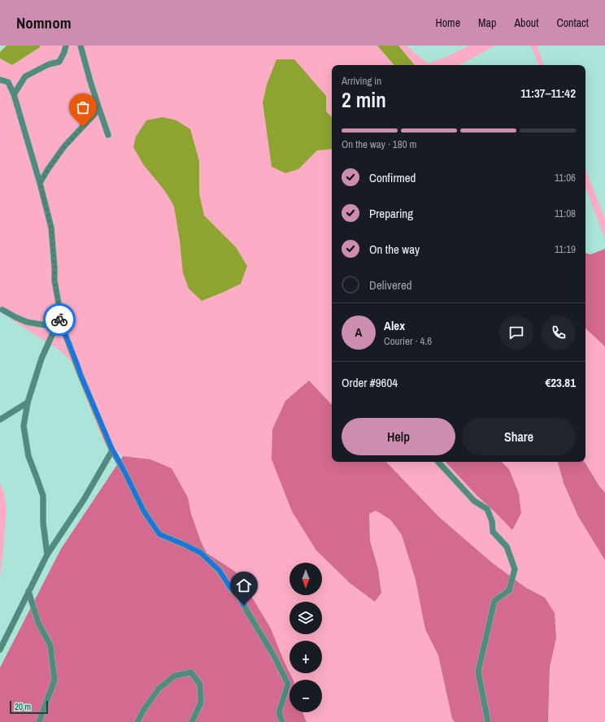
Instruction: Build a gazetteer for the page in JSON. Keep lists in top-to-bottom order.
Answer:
{
  "scale_bar": "20 m",
  "north": "bottom",
  "page": {
    "header": "Nomnom",
    "nav": [
      "Home",
      "Map",
      "About",
      "Contact"
    ],
    "heading": ["2 min", "Arriving in", "11:37–11:42"],
    "panel": [
      "Alex",
      "Courier · 4.6",
      "Order #9604",
      "€23.81"
    ],
    "bar": "On the way · 180 m",
    "list": [
      ["Confirmed", "11:06"],
      ["Preparing", "11:08"],
      ["On the way", "11:19"],
      "Delivered"
    ],
    "round": "A",
    "buttons": ["Help", "Share"],
    "map_buttons": ["+", "−"],
    "scale": "20 m"
  }
}
